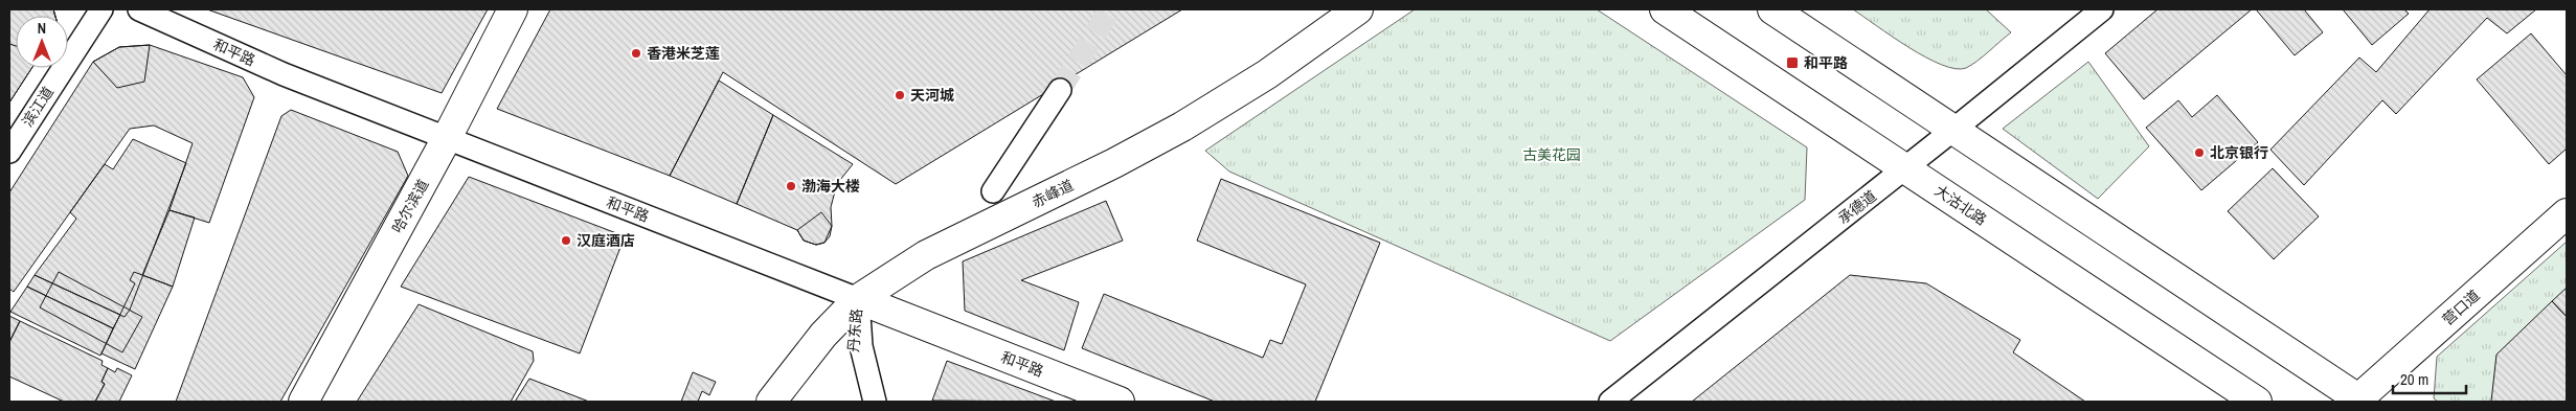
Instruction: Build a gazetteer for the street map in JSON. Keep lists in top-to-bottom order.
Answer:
{
  "streets": {
    "main road": [
      "和平路",
      "赤峰道",
      "大沽北路",
      "哈尔滨道",
      "营口道"
    ],
    "street": ["滨江道", "承德道", "丹东路"]
  },
  "crossings": [
    ["和平路", "赤峰道"],
    ["和平路", "哈尔滨道"],
    ["和平路", "丹东路"],
    ["赤峰道", "丹东路"],
    ["大沽北路", "承德道"]
  ],
  "parks": ["古美花园"],
  "places": {
    "other": [
      "香港米芝莲",
      "天河城",
      "北京银行",
      "渤海大楼",
      "汉庭酒店"
    ],
    "transit": ["和平路"]
  },
  "scale_bar": "20 m",
  "north": "top"
}
